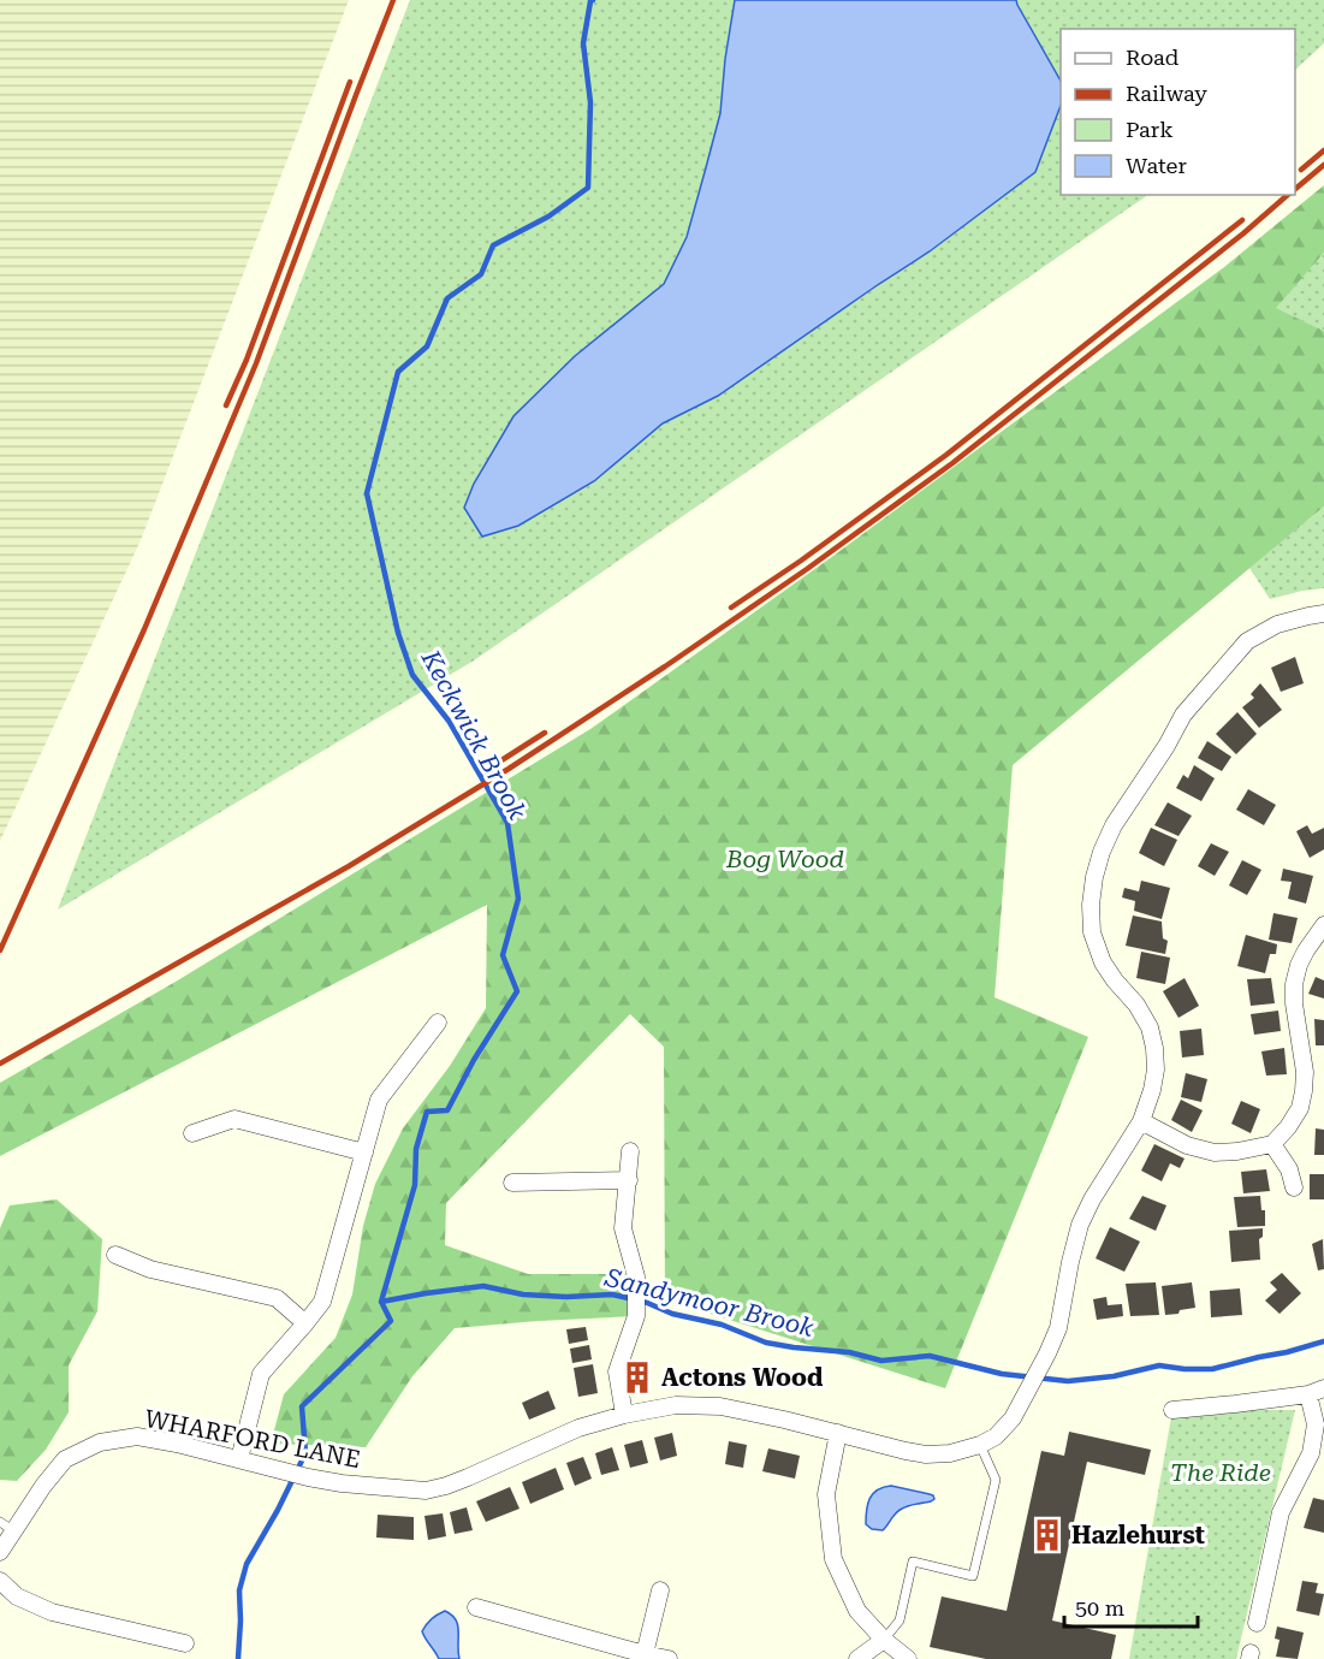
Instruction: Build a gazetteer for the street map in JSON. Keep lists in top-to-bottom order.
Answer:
{
  "streets": {
    "street": ["WHARFORD LANE"]
  },
  "water": ["Keckwick Brook", "Sandymoor Brook"],
  "parks": ["Bog Wood", "The Ride"],
  "places": {
    "building": ["Actons Wood", "Hazlehurst"]
  },
  "legend": [
    "Road",
    "Railway",
    "Park",
    "Water"
  ],
  "scale_bar": "50 m"
}
